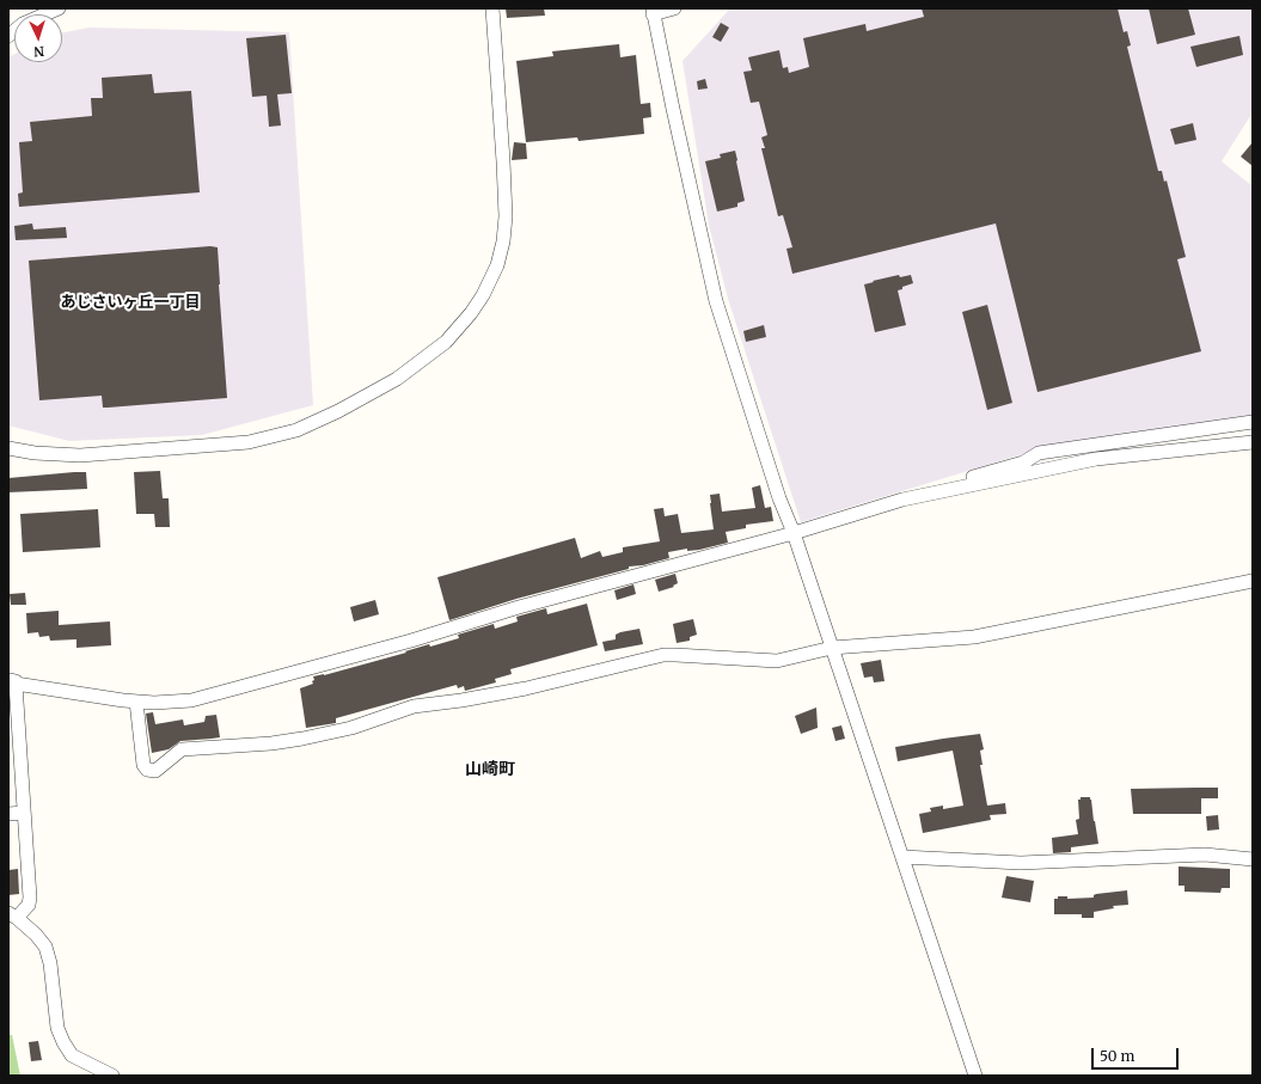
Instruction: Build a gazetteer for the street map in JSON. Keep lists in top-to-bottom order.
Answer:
{
  "districts": ["あじさいヶ丘一丁目", "山崎町"],
  "scale_bar": "50 m",
  "north": "bottom"
}
